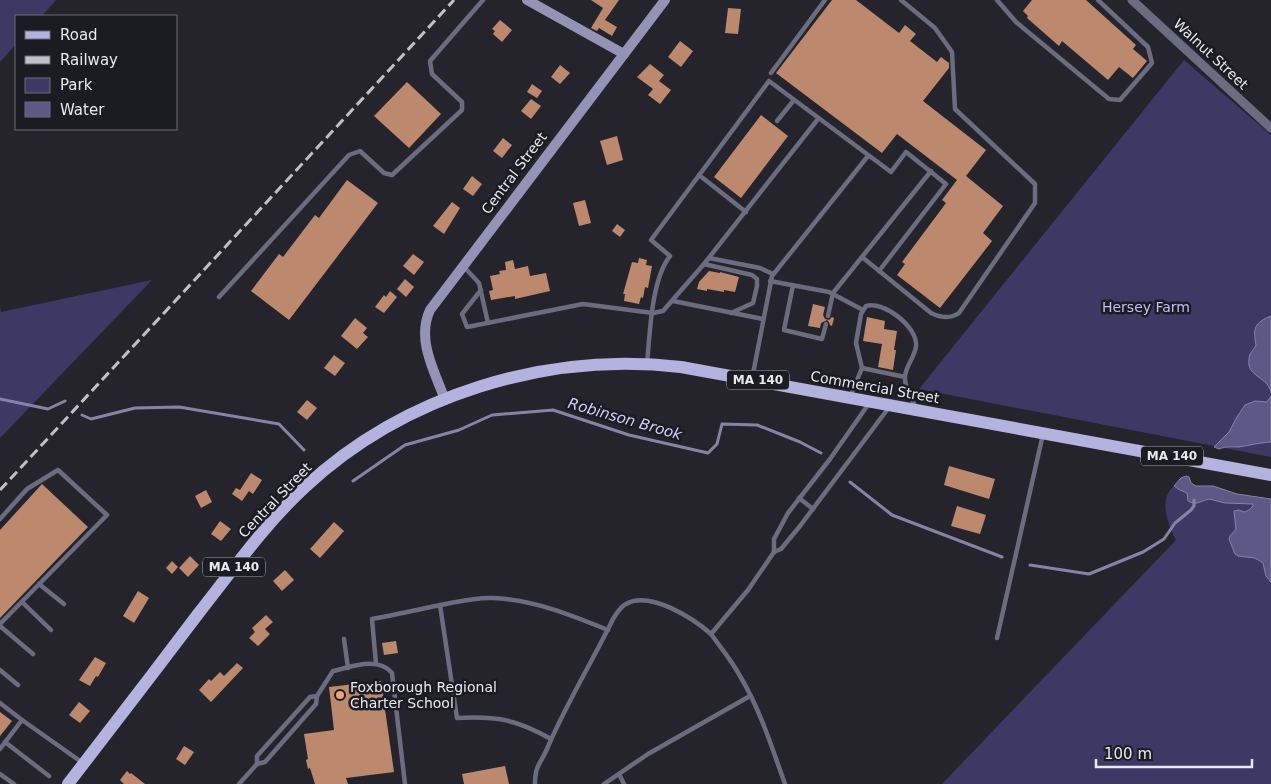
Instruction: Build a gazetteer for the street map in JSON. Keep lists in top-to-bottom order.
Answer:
{
  "streets": {
    "main road": ["Central Street", "MA 140", "Commercial Street"],
    "street": ["Walnut Street"]
  },
  "crossings": [
    ["Central Street", "Commercial Street"]
  ],
  "water": ["Robinson Brook"],
  "parks": ["Hersey Farm"],
  "places": ["Foxborough Regional Charter School"],
  "legend": [
    "Road",
    "Railway",
    "Park",
    "Water"
  ],
  "scale_bar": "100 m"
}
